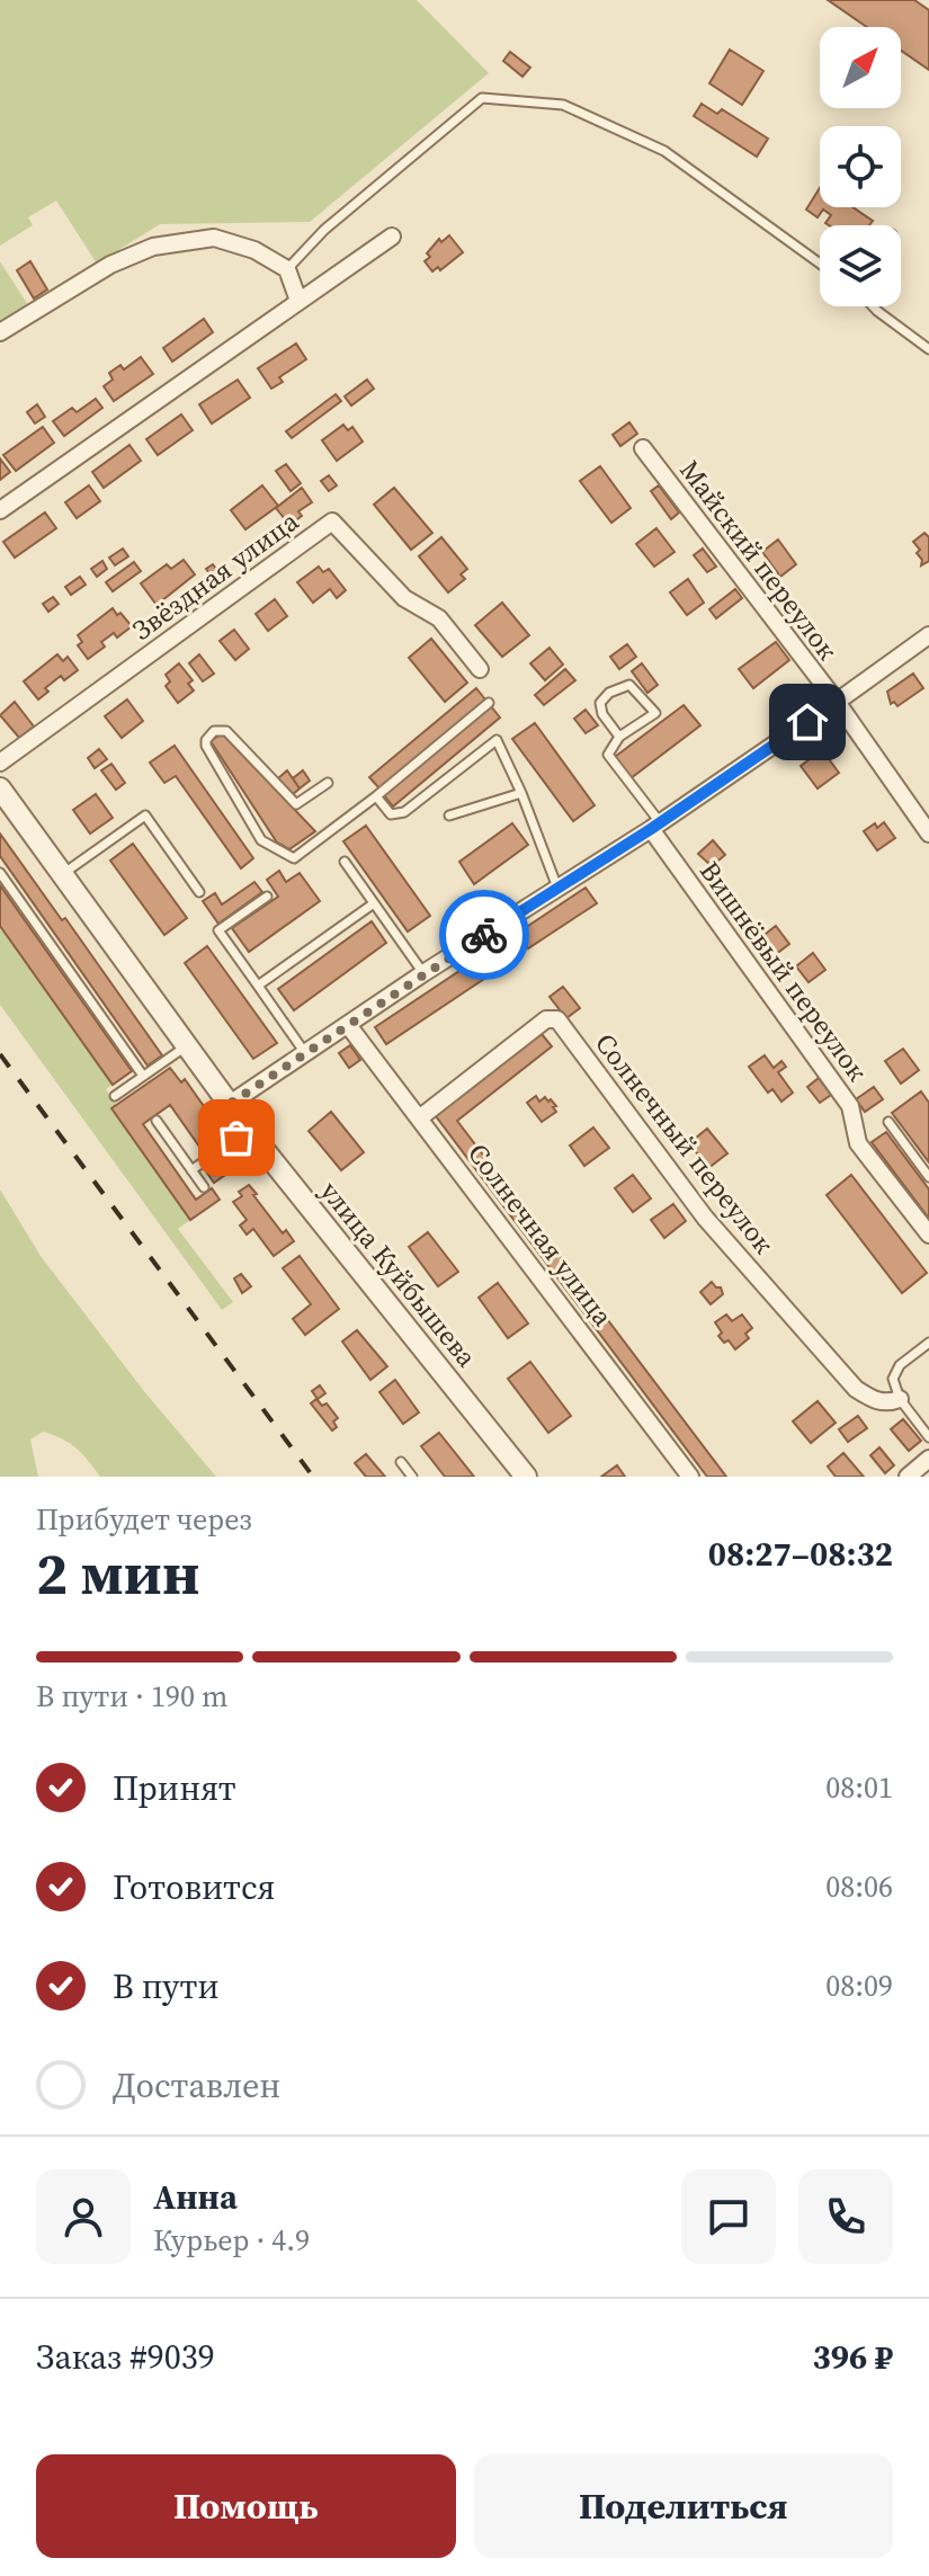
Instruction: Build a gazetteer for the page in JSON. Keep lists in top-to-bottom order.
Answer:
{
  "streets": {
    "street": [
      "Майский переулок",
      "Звёздная улица",
      "Вишнёвый переулок",
      "Солнечный переулок",
      "Солнечная улица",
      "улица Куйбышева"
    ]
  },
  "crossings": [
    ["Солнечный переулок", "Солнечная улица"]
  ],
  "north": "top right",
  "page": {
    "heading": ["2 мин", "Прибудет через", "08:27–08:32"],
    "panel": [
      "Анна",
      "Курьер · 4.9",
      "Заказ #9039",
      "396 ₽"
    ],
    "bar": "В пути · 190 m",
    "list": [
      ["Принят", "08:01"],
      ["Готовится", "08:06"],
      ["В пути", "08:09"],
      "Доставлен"
    ],
    "buttons": ["Помощь", "Поделиться"]
  }
}
